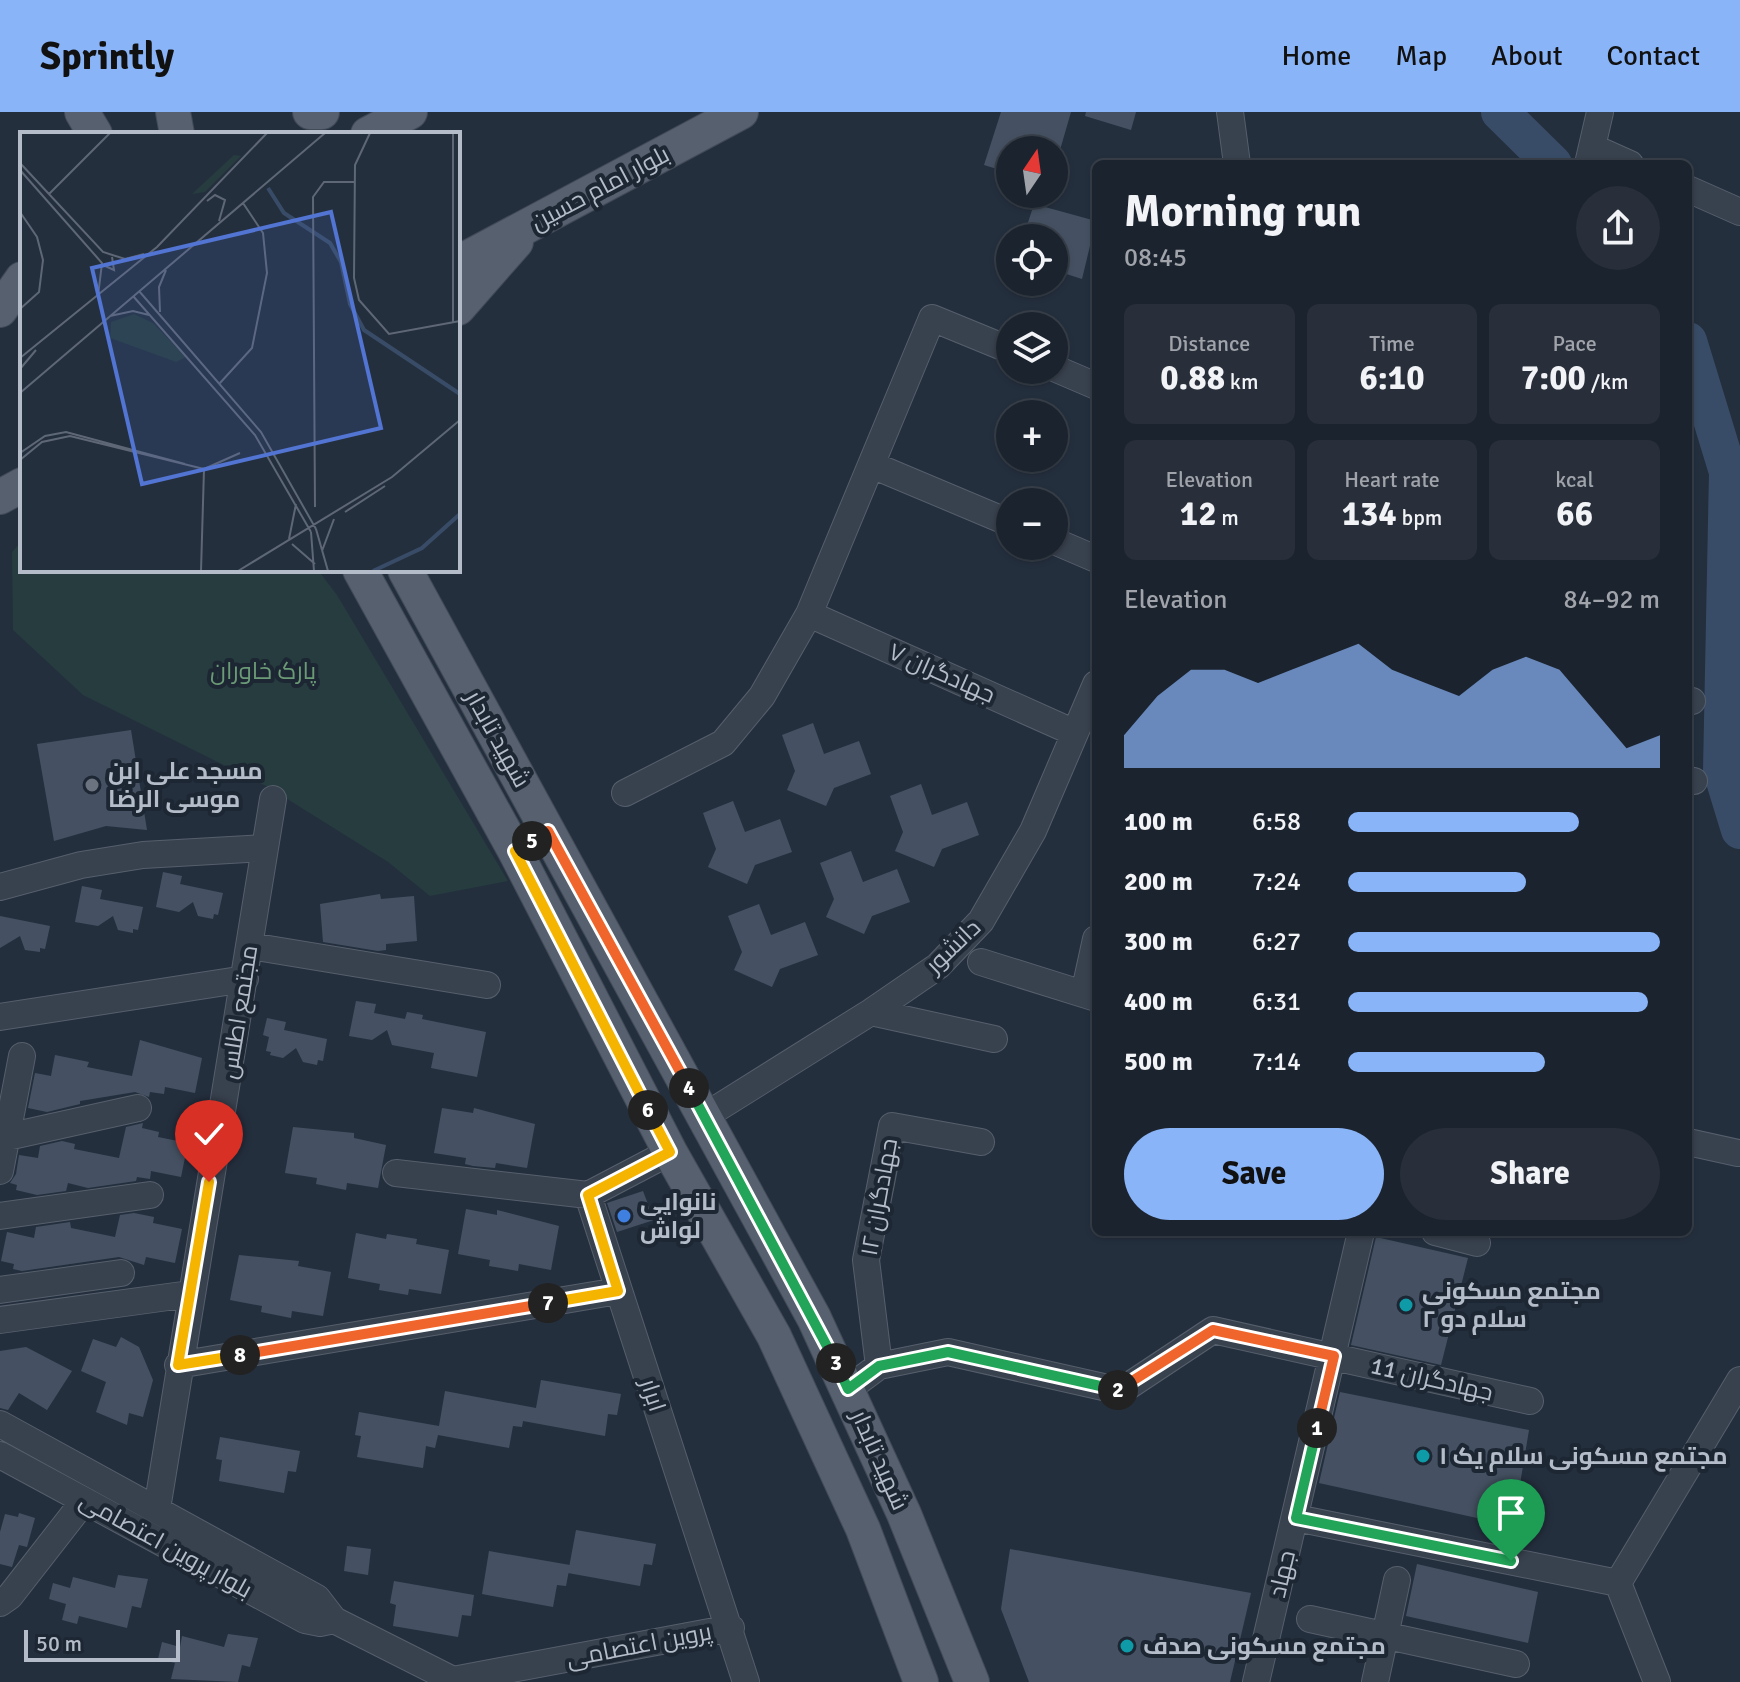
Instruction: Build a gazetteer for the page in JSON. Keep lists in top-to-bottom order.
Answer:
{
  "streets": {
    "main road": ["بلوار امام حسین", "شهید تابدار"],
    "street": [
      "جهادگران ۷",
      "دانشور",
      "مجتمع اطلس",
      "جهادگران ۱۲",
      "جهادگران 11",
      "ابرار",
      "بلوار پروین اعتصامی",
      "جهاد",
      "پروین اعتصامی"
    ]
  },
  "crossings": [
    ["جهادگران ۷", "دانشور"],
    ["شهید تابدار", "دانشور"],
    ["مجتمع اطلس", "بلوار پروین اعتصامی"],
    ["جهادگران ۱۲", "جهادگران 11"],
    ["جهادگران 11", "جهاد"],
    ["ابرار", "پروین اعتصامی"]
  ],
  "parks": ["پارک خاوران"],
  "places": [
    "مسجد علی ابن موسی الرضا",
    "نانوایی لواش",
    "مجتمع مسکونی سلام دو ۲",
    "مجتمع مسکونی سلام یک ۱",
    "مجتمع مسکونی صدف"
  ],
  "scale_bar": "50 m",
  "north": "top",
  "page": {
    "header": "Sprintly",
    "nav": [
      "Home",
      "Map",
      "About",
      "Contact"
    ],
    "map_buttons": ["+", "−"],
    "heading": ["Morning run", "08:45"],
    "stats": [
      ["Distance", "0.88 km"],
      ["Time", "6:10"],
      ["Pace", "7:00 /km"],
      ["Elevation", "12 m"],
      ["Heart rate", "134 bpm"],
      ["kcal", "66"]
    ],
    "chart": ["Elevation", "84–92 m"],
    "list": [
      {
        "name": "100 m",
        "note": "6:58"
      },
      {
        "name": "200 m",
        "note": "7:24"
      },
      {
        "name": "300 m",
        "note": "6:27"
      },
      {
        "name": "400 m",
        "note": "6:31"
      },
      {
        "name": "500 m",
        "note": "7:14"
      }
    ],
    "pins": [
      "5",
      "4",
      "6",
      "7",
      "8",
      "3",
      "2",
      "1"
    ],
    "buttons": ["Save", "Share"],
    "scale": "50 m"
  }
}
